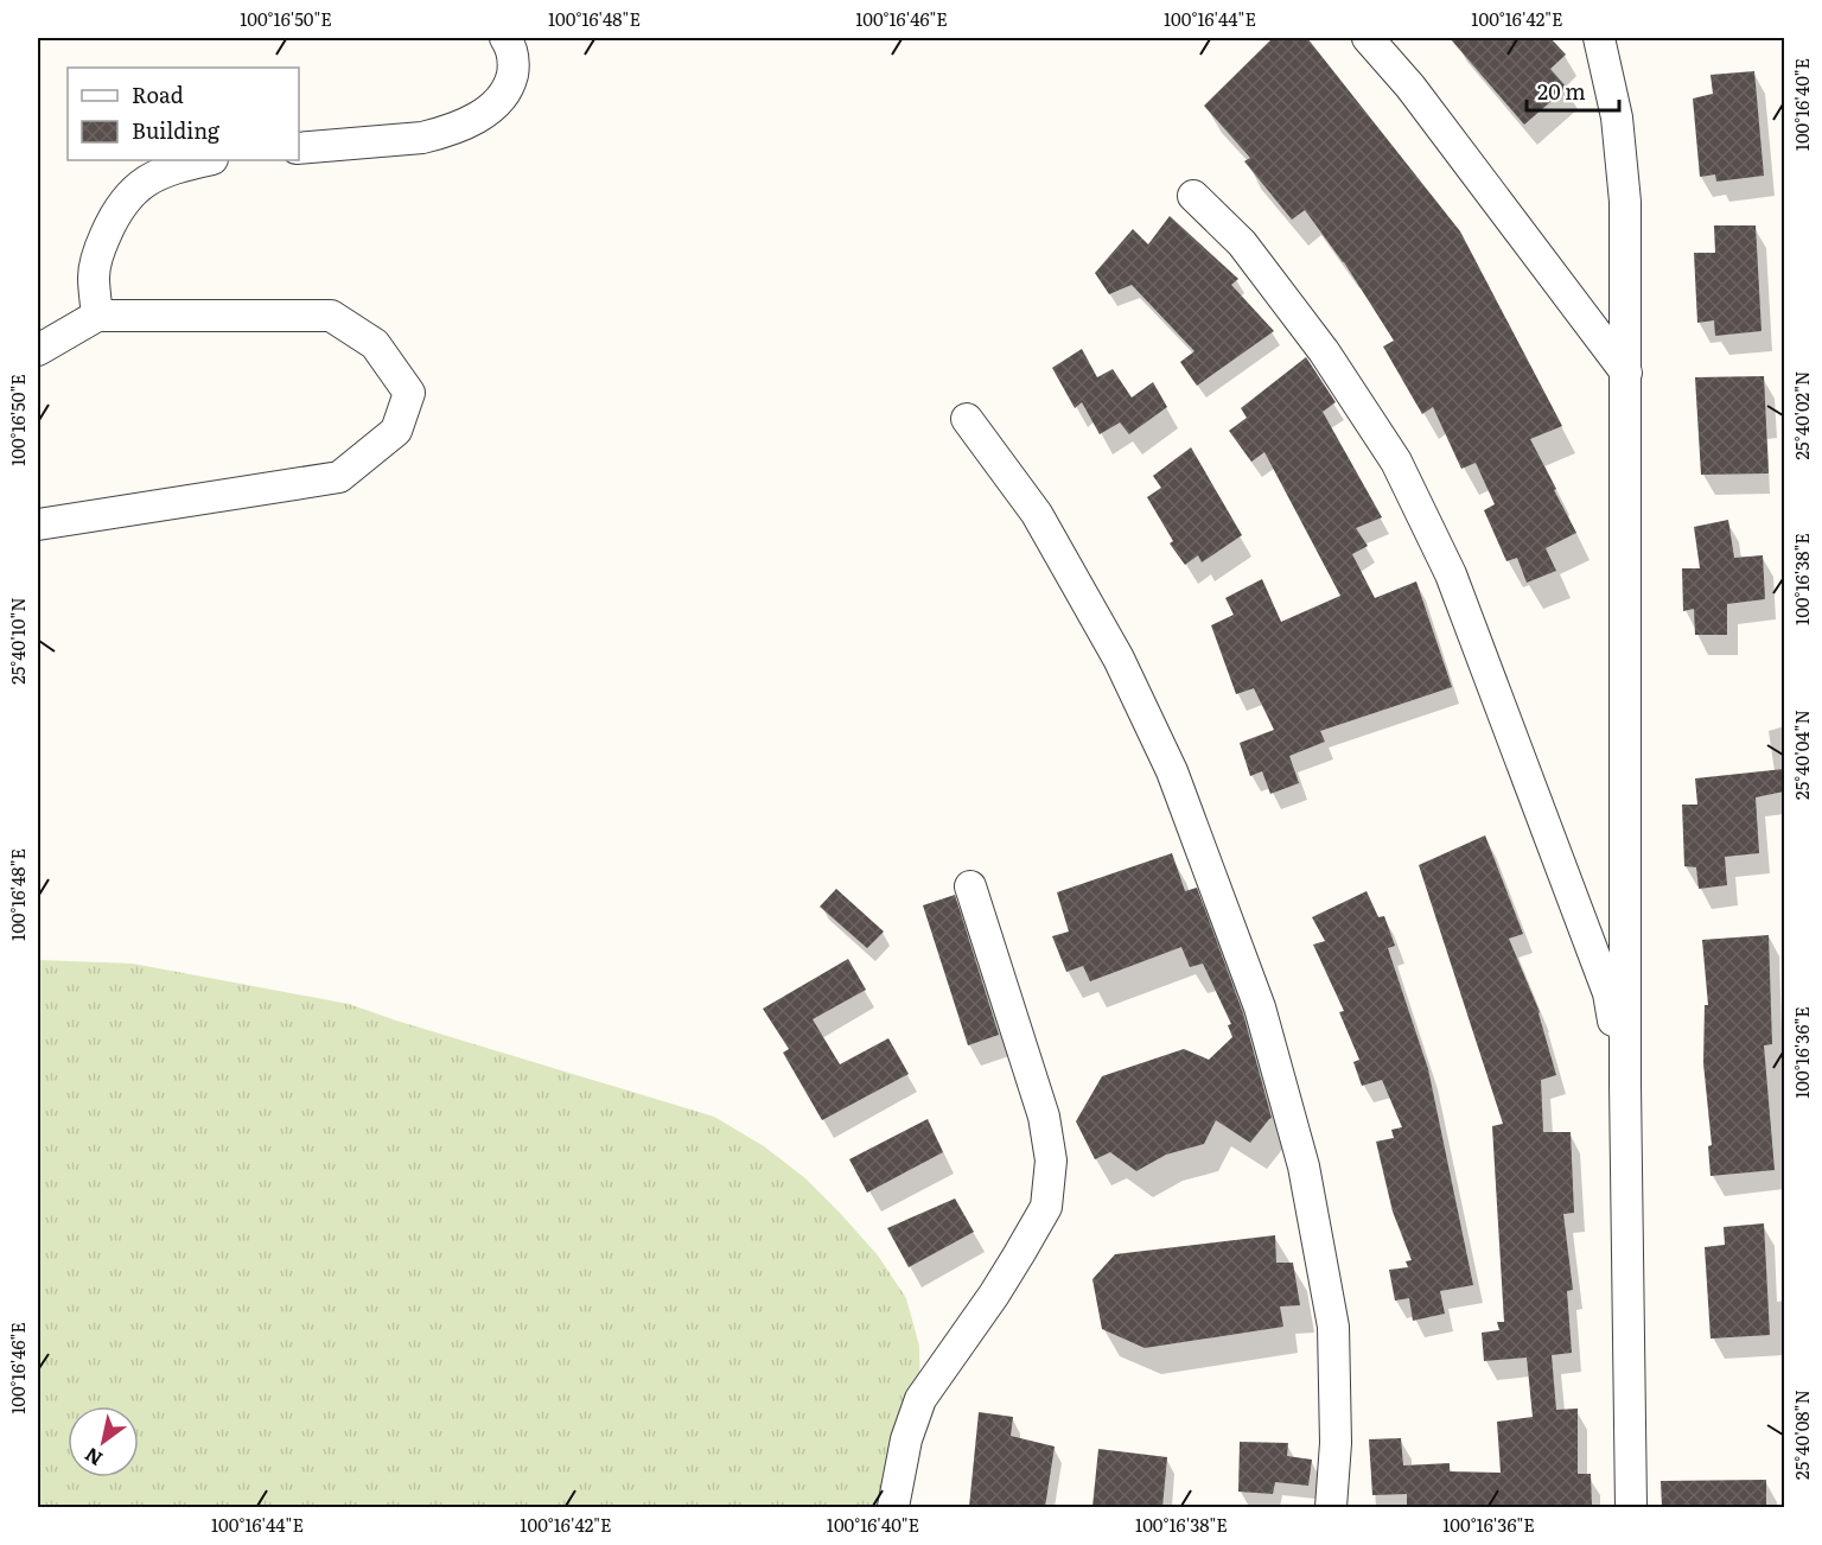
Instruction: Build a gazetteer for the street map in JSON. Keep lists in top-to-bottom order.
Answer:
{
  "legend": ["Road", "Building"],
  "scale_bar": "20 m",
  "north": "bottom left",
  "coordinates": [
    "100°16'50\"E",
    "100°16'48\"E",
    "100°16'46\"E",
    "100°16'44\"E",
    "100°16'42\"E",
    "100°16'40\"E",
    "25°40'02\"N",
    "100°16'38\"E",
    "25°40'10\"N",
    "25°40'04\"N",
    "100°16'36\"E",
    "25°40'08\"N"
  ]
}
